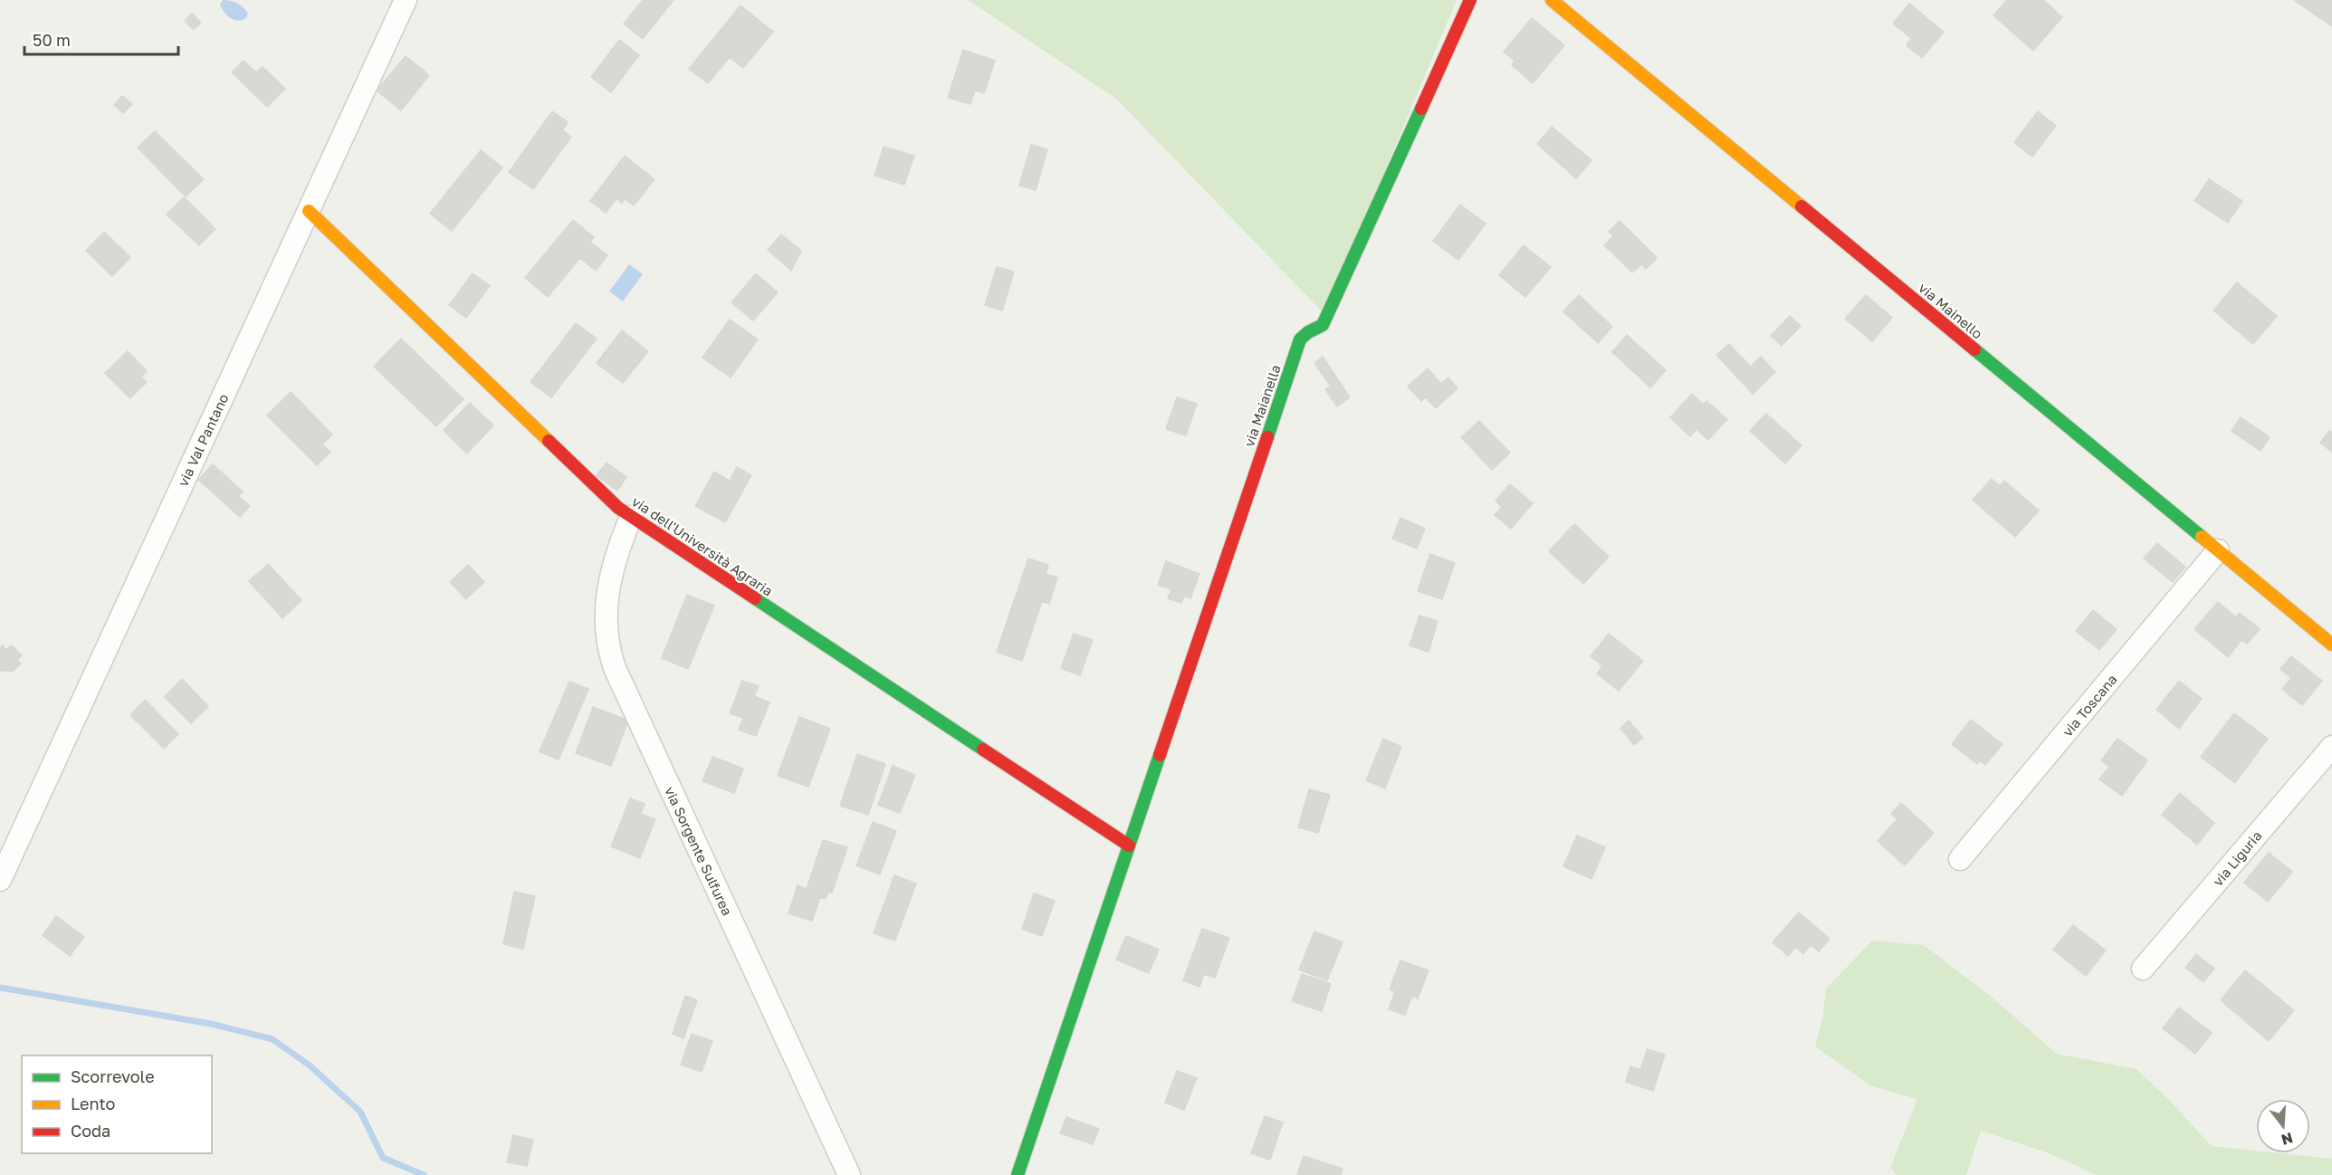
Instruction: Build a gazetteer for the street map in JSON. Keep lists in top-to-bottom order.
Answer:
{
  "streets": {
    "street": [
      "via Mainello",
      "via Maianella",
      "via Val Pantano",
      "via dell'Università Agraria",
      "via Toscana",
      "via Sorgente Sulfurea",
      "via Liguria"
    ]
  },
  "crossings": [
    ["via Mainello", "via Toscana"],
    ["via Maianella", "via dell'Università Agraria"],
    ["via Val Pantano", "via dell'Università Agraria"],
    ["via dell'Università Agraria", "via Sorgente Sulfurea"]
  ],
  "legend": ["Scorrevole", "Lento", "Coda"],
  "scale_bar": "50 m",
  "north": "bottom"
}
